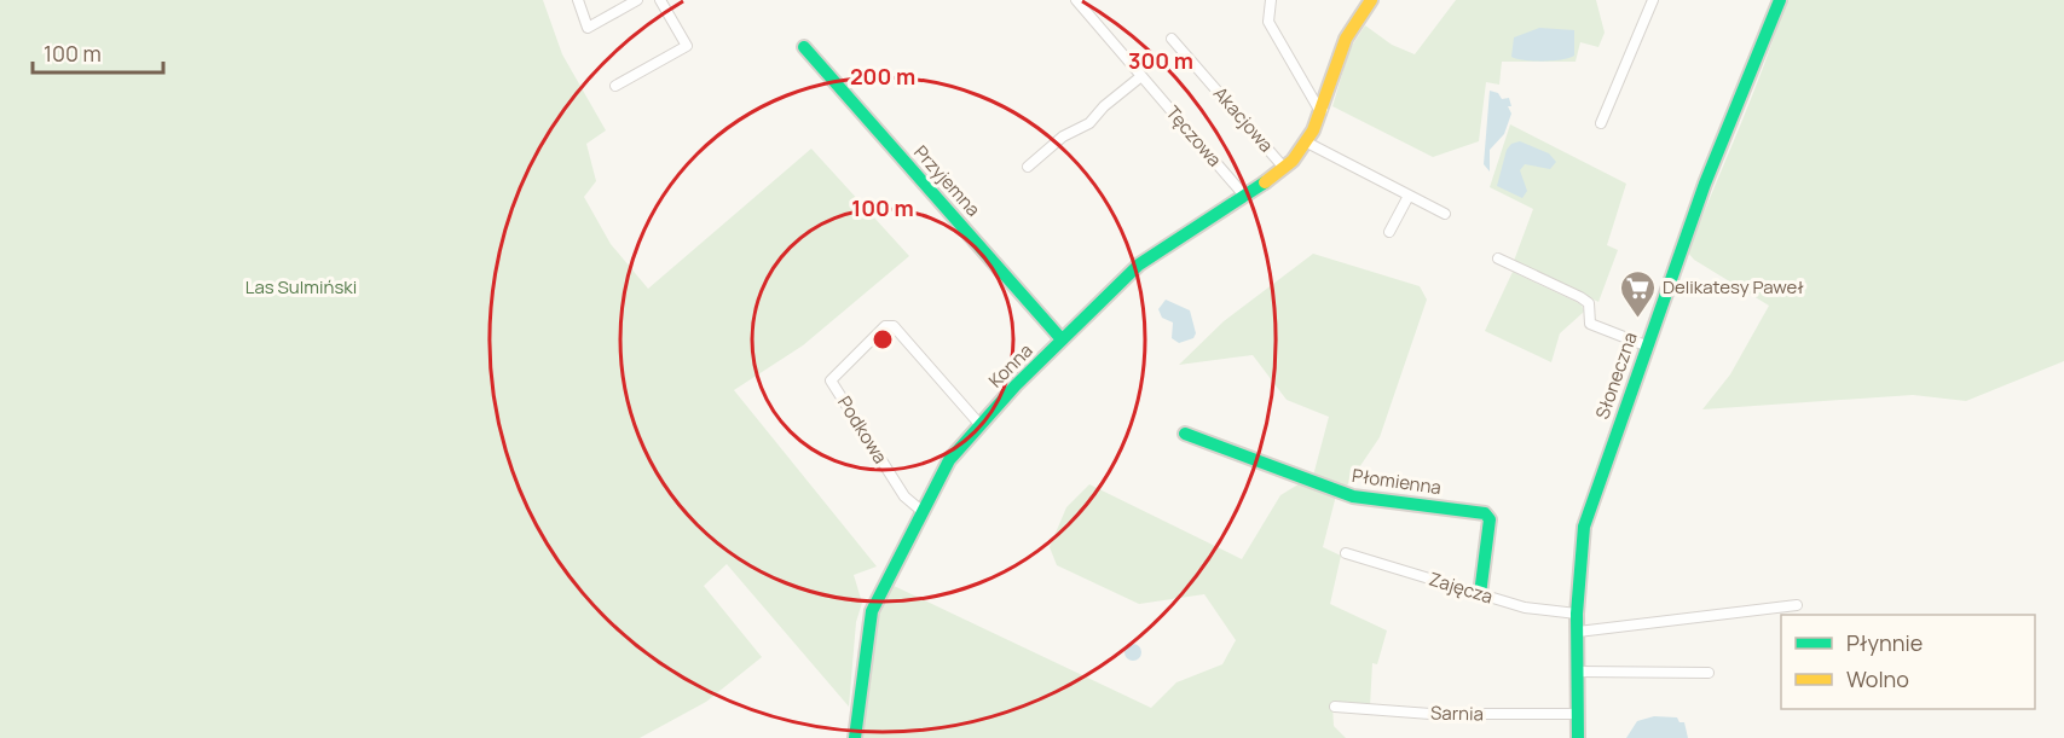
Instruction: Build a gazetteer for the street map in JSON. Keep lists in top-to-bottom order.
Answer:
{
  "streets": {
    "street": [
      "Akacjowa",
      "Tęczowa",
      "Przyjemna",
      "Konna",
      "Słoneczna",
      "Podkowa",
      "Płomienna",
      "Zajęcza",
      "Sarnia"
    ]
  },
  "crossings": [
    ["Akacjowa", "Konna"],
    ["Tęczowa", "Konna"],
    ["Przyjemna", "Konna"],
    ["Konna", "Podkowa"],
    ["Słoneczna", "Zajęcza"],
    ["Słoneczna", "Sarnia"],
    ["Płomienna", "Zajęcza"]
  ],
  "parks": ["Las Sulmiński"],
  "places": {
    "supermarket": ["Delikatesy Paweł"]
  },
  "legend": ["Płynnie", "Wolno"],
  "scale_bar": "100 m",
  "rings": ["300 m", "200 m", "100 m"]
}
